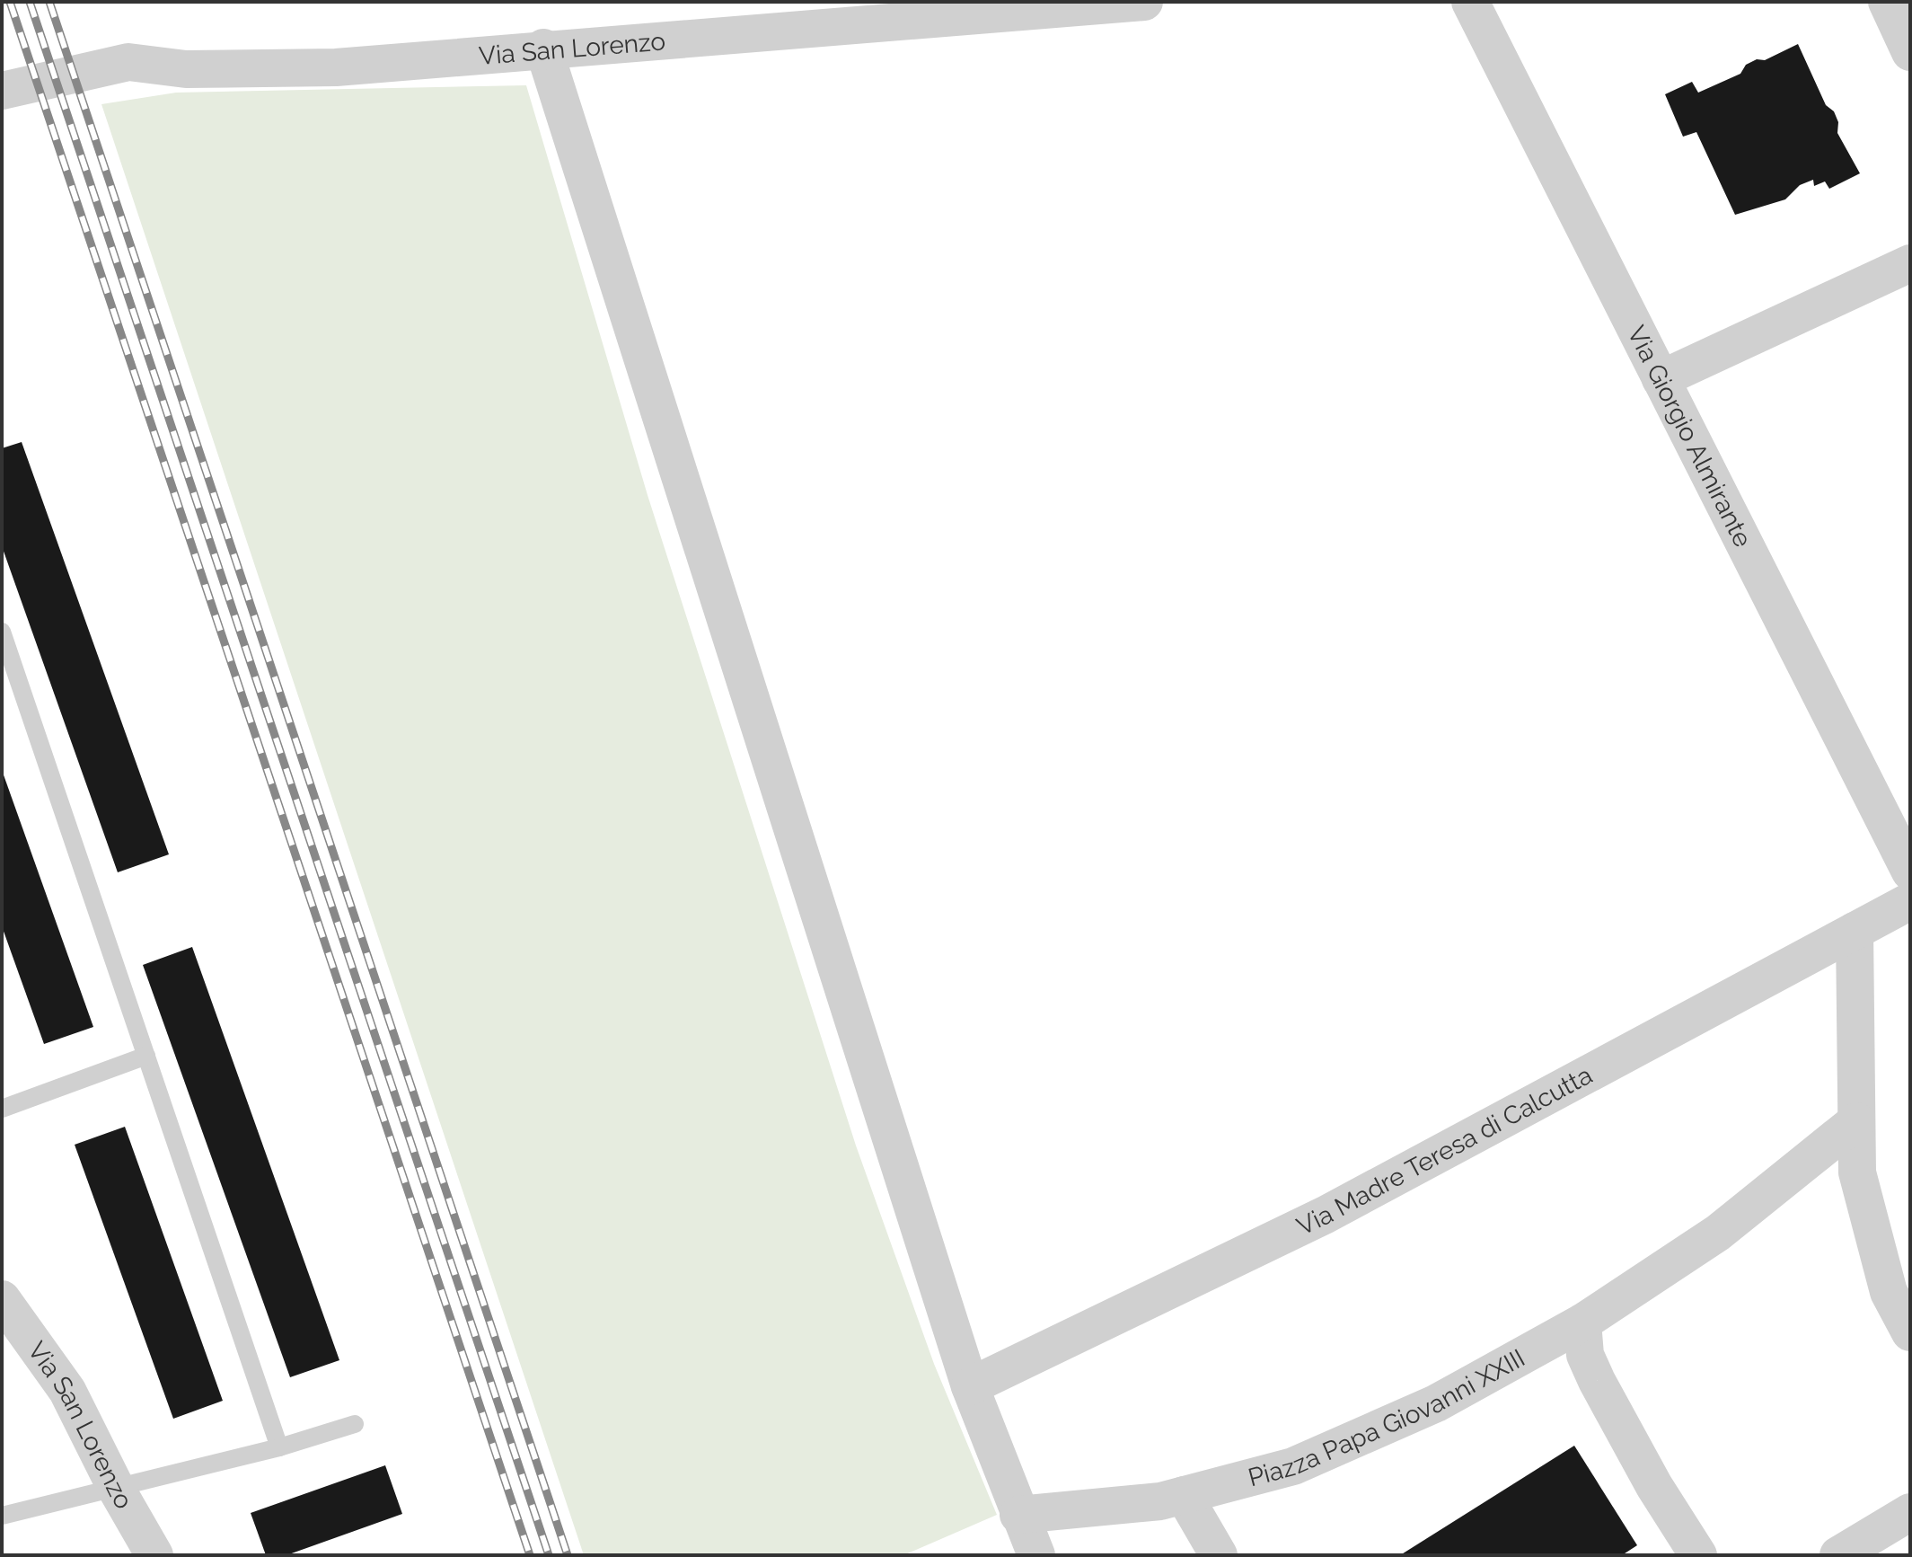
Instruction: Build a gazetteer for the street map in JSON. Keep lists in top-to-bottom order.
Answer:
{
  "streets": {
    "street": [
      "Via San Lorenzo",
      "Via Giorgio Almirante",
      "Via Madre Teresa di Calcutta",
      "Piazza Papa Giovanni XXIII"
    ]
  }
}
